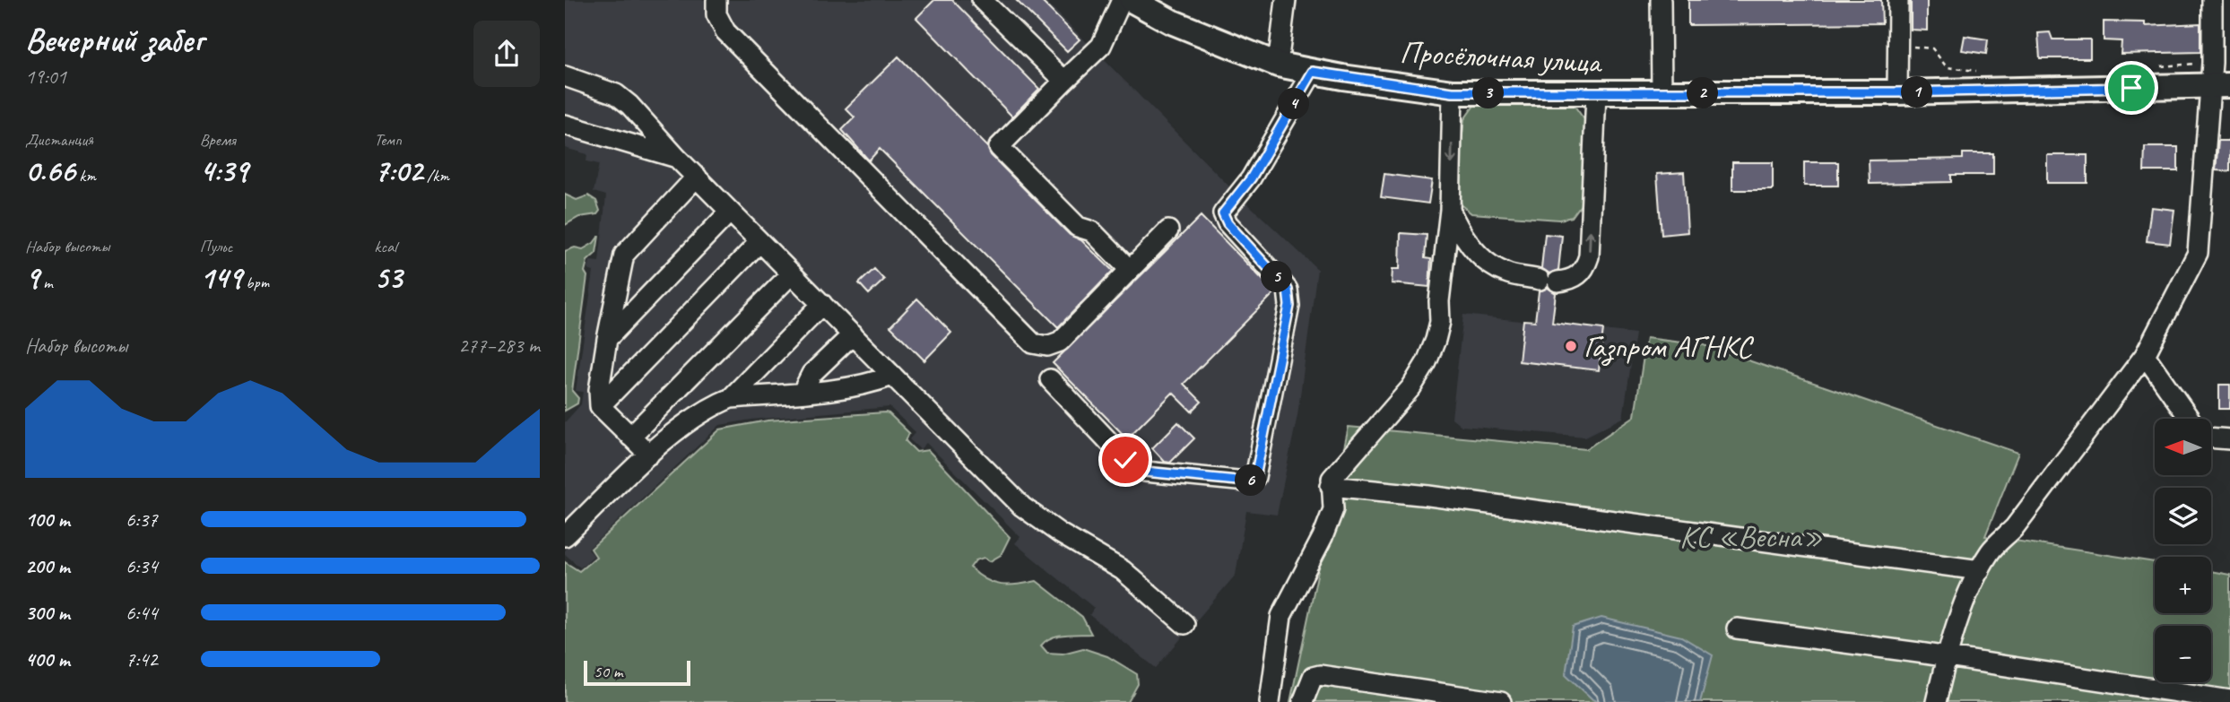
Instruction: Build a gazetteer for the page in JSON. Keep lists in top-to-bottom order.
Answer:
{
  "streets": {
    "main road": ["Просёлочная улица"]
  },
  "parks": ["КС «Весна»"],
  "places": ["Газпром АГНКС"],
  "scale_bar": "50 m",
  "north": "left",
  "page": {
    "heading": ["Вечерний забег", "19:01"],
    "pins": [
      "1",
      "2",
      "3",
      "4",
      "5",
      "6"
    ],
    "stats": [
      ["Дистанция", "0.66 km"],
      ["Время", "4:39"],
      ["Темп", "7:02 /km"],
      ["Набор высоты", "9 m"],
      ["Пульс", "149 bpm"],
      ["kcal", "53"]
    ],
    "chart": ["Набор высоты", "277–283 m"],
    "map_buttons": ["+", "−"],
    "list": [
      {
        "name": "100 m",
        "note": "6:37"
      },
      {
        "name": "200 m",
        "note": "6:34"
      },
      {
        "name": "300 m",
        "note": "6:44"
      },
      {
        "name": "400 m",
        "note": "7:42"
      }
    ],
    "scale": "50 m"
  }
}
